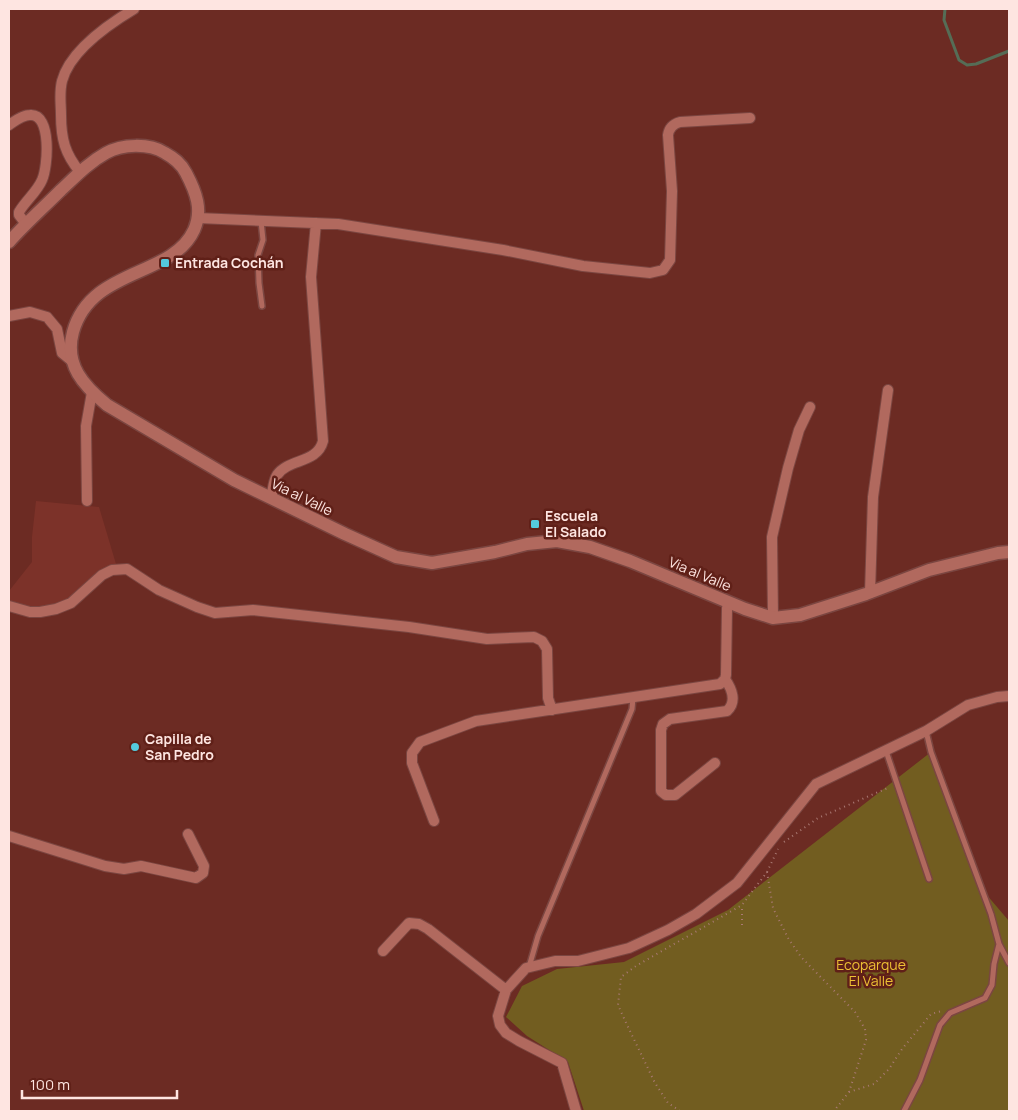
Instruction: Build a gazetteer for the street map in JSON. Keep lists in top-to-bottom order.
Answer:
{
  "streets": {
    "main road": ["Via al Valle"]
  },
  "parks": ["Ecoparque El Valle"],
  "places": {
    "transit": ["Entrada Cochán", "Escuela El Salado"],
    "other": ["Capilla de San Pedro"]
  },
  "scale_bar": "100 m"
}
